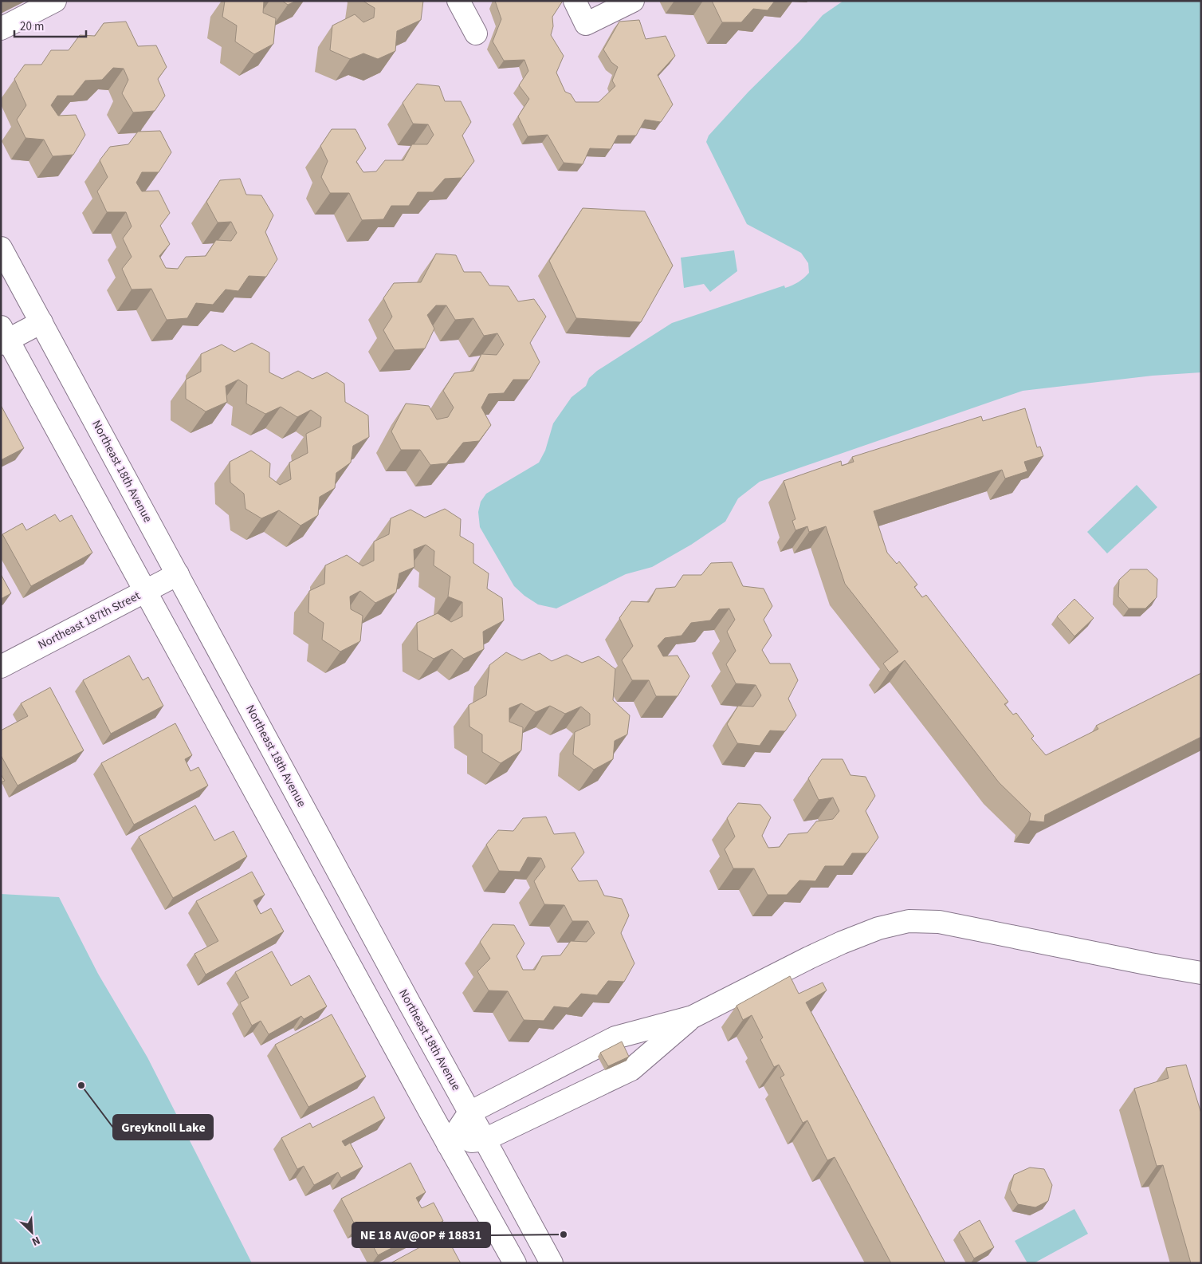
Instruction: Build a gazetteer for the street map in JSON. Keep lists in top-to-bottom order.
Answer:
{
  "streets": {
    "street": ["Northeast 18th Avenue", "Northeast 187th Street"]
  },
  "crossings": [
    ["Northeast 18th Avenue", "Northeast 187th Street"]
  ],
  "places": ["Greyknoll Lake", "NE 18 AV@OP # 18831"],
  "scale_bar": "20 m",
  "north": "bottom right"
}
